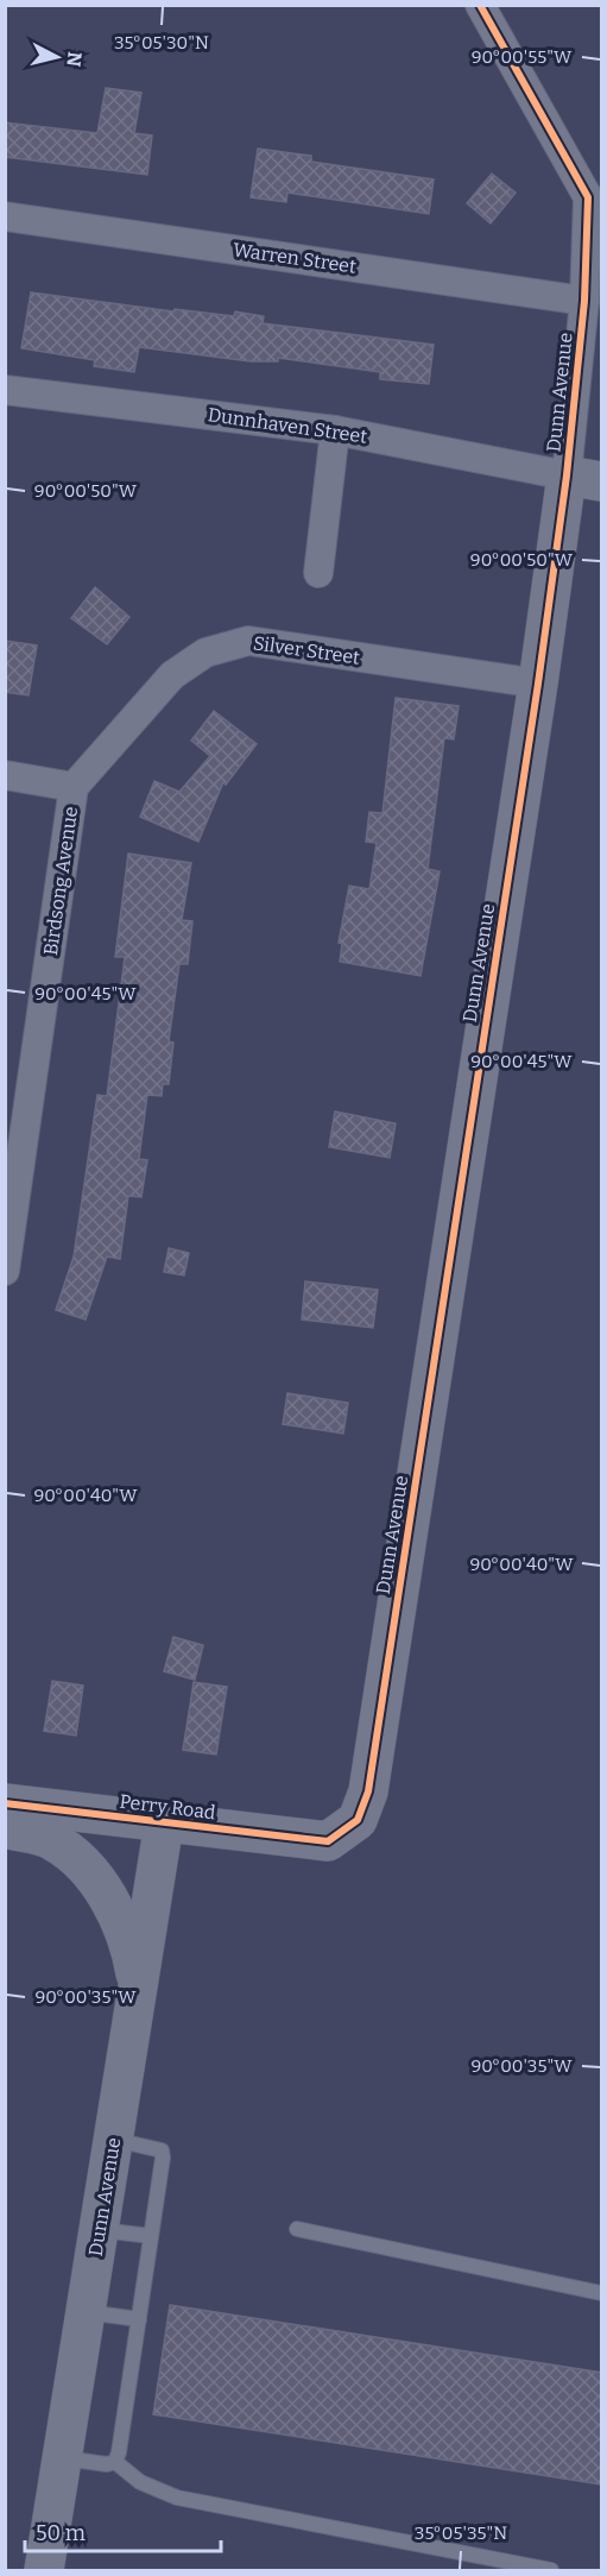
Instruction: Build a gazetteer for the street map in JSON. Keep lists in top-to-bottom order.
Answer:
{
  "streets": {
    "street": [
      "Warren Street",
      "Dunn Avenue",
      "Dunnhaven Street",
      "Silver Street",
      "Birdsong Avenue",
      "Perry Road"
    ]
  },
  "crossings": [
    ["Warren Street", "Dunn Avenue"],
    ["Dunn Avenue", "Dunnhaven Street"],
    ["Dunn Avenue", "Silver Street"],
    ["Dunn Avenue", "Perry Road"],
    ["Silver Street", "Birdsong Avenue"]
  ],
  "scale_bar": "50 m",
  "north": "right",
  "coordinates": [
    "35°05'30\"N",
    "90°00'55\"W",
    "90°00'50\"W",
    "90°00'45\"W",
    "90°00'40\"W",
    "90°00'35\"W",
    "35°05'35\"N"
  ]
}
